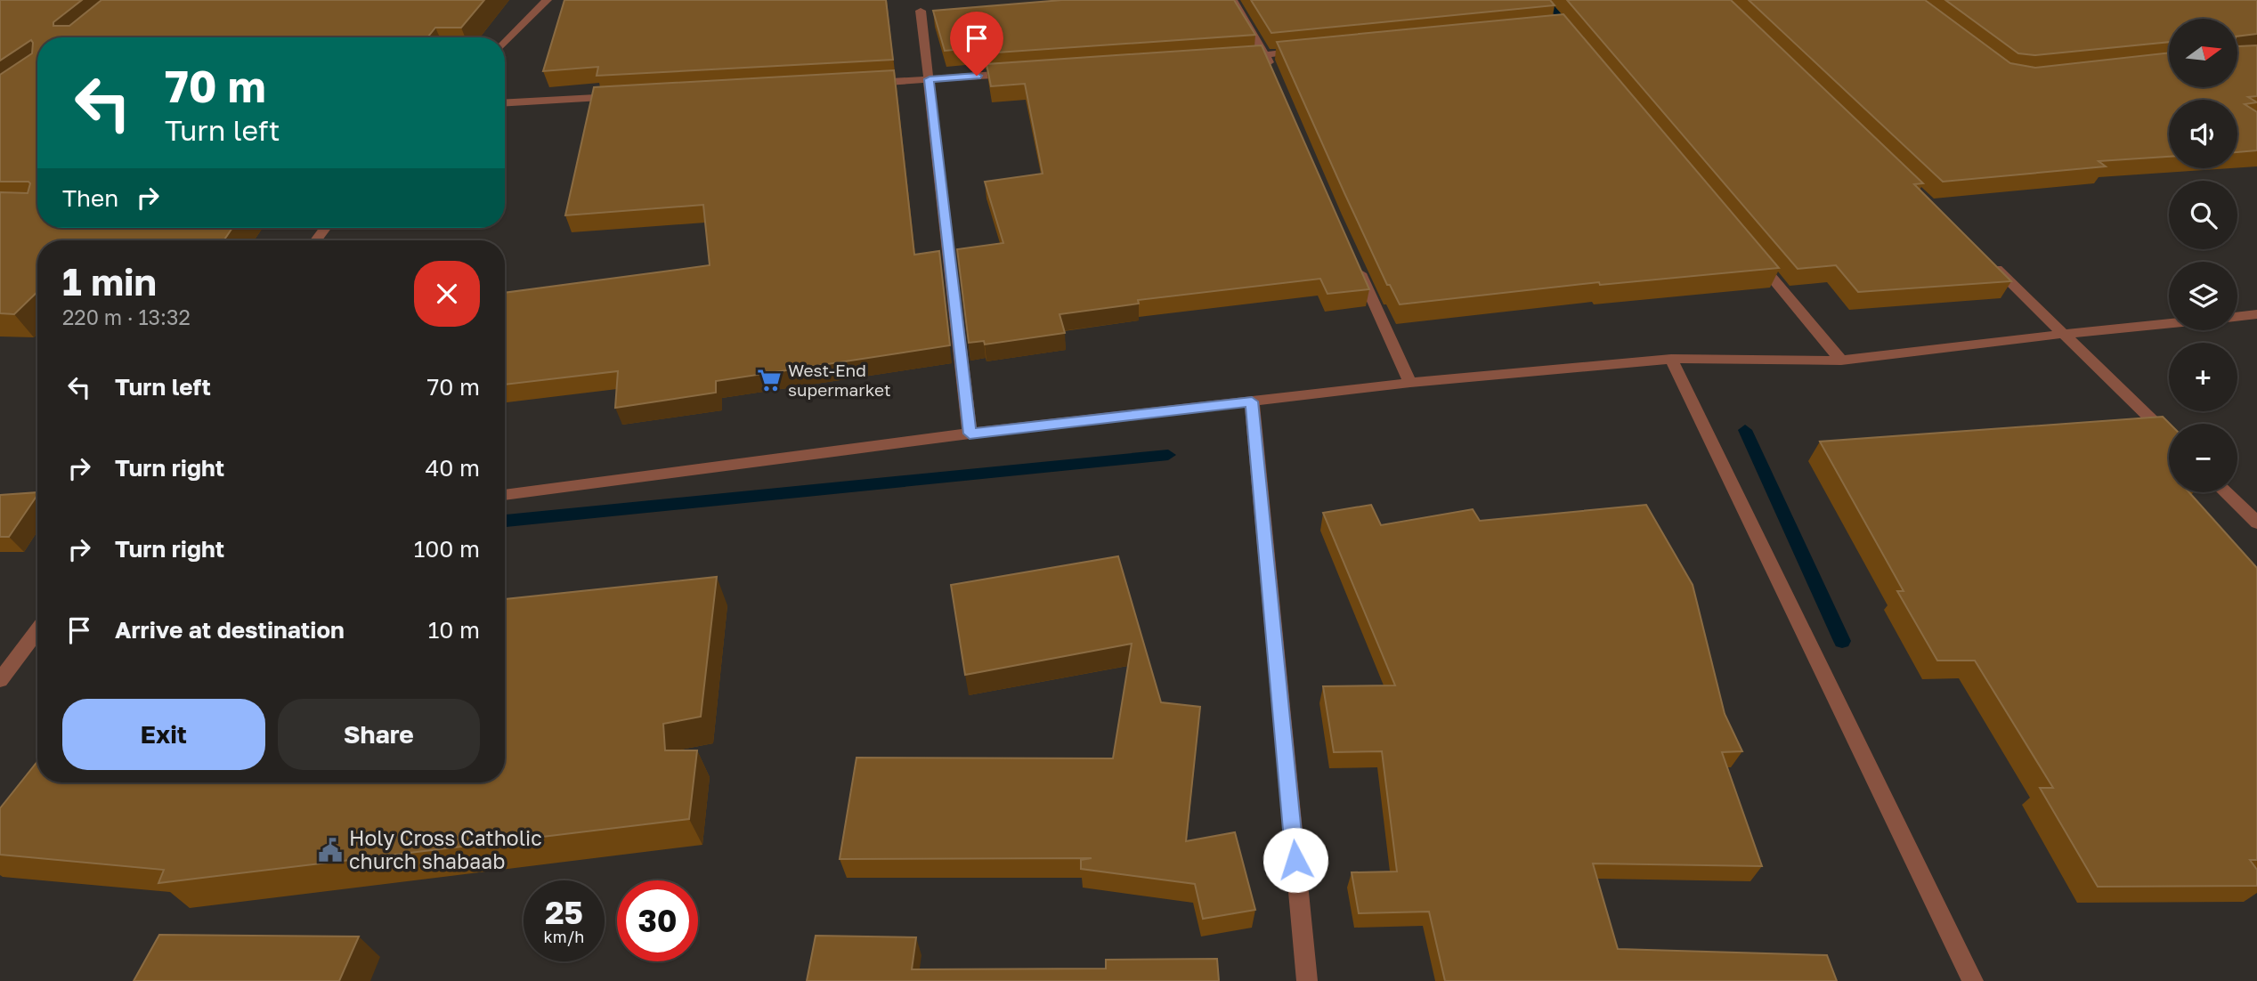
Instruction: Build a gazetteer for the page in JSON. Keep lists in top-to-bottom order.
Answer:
{
  "places": {
    "supermarket": ["West-End supermarket"],
    "public building": ["Holy Cross Catholic church shabaab"]
  },
  "north": "right",
  "page": {
    "map_buttons": ["+", "−"],
    "turn": ["70 m", "Turn left"],
    "then": "Then",
    "heading": ["1 min", "220 m · 13:32"],
    "list": [
      {
        "name": "Turn left",
        "value": "70 m"
      },
      {
        "name": "Turn right",
        "value": "40 m"
      },
      {
        "name": "Turn right",
        "value": "100 m"
      },
      {
        "name": "Arrive at destination",
        "value": "10 m"
      }
    ],
    "buttons": ["Exit", "Share"],
    "speed": "25 km/h",
    "limit": "30"
  }
}
